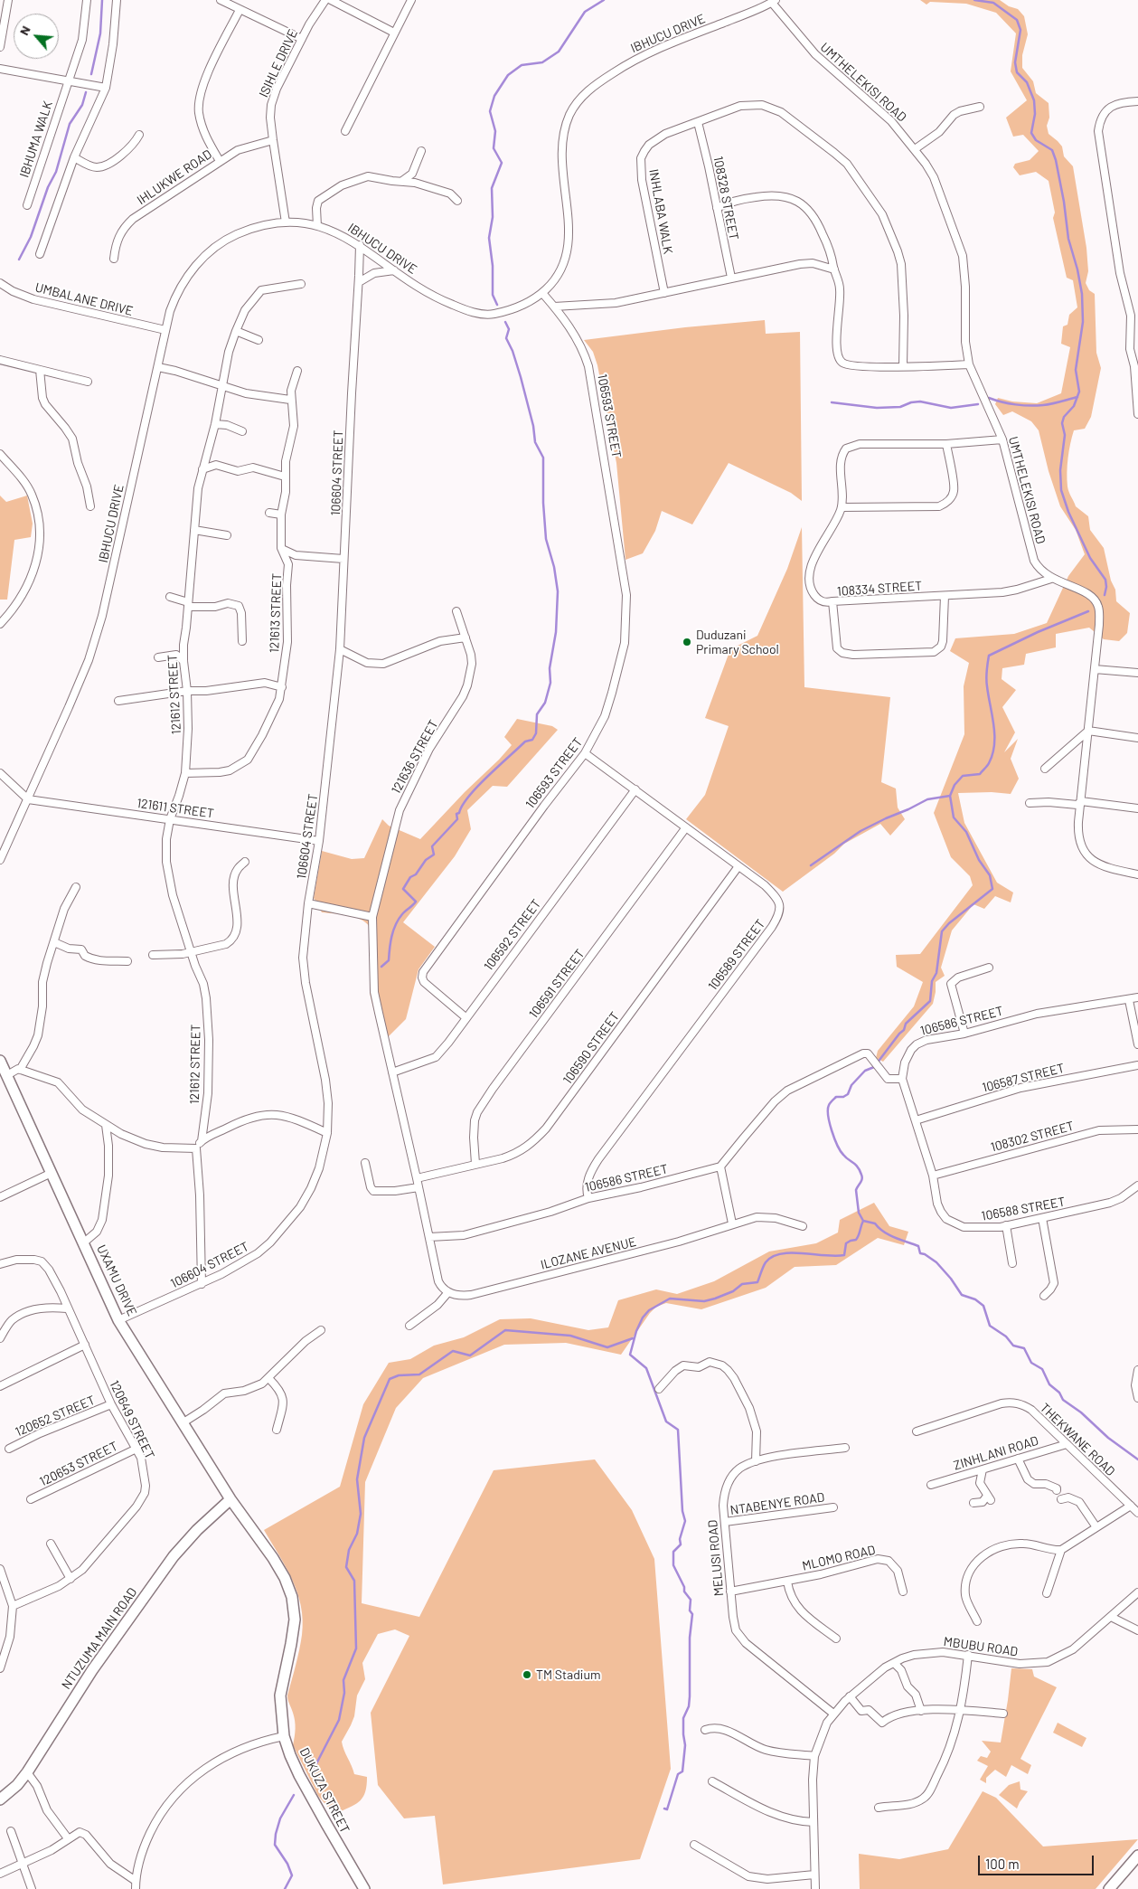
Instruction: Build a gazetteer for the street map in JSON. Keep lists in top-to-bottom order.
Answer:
{
  "streets": {
    "main road": ["UXAMU DRIVE", "NTUZUMA MAIN ROAD", "DUKUZA STREET"],
    "street": [
      "IBHUCU DRIVE",
      "ISIHLE DRIVE",
      "UMTHELEKISI ROAD",
      "IBHUMA WALK",
      "IHLUKWE ROAD",
      "108328 STREET",
      "INHLABA WALK",
      "UMBALANE DRIVE",
      "106593 STREET",
      "106604 STREET",
      "108334 STREET",
      "121613 STREET",
      "121612 STREET",
      "121636 STREET",
      "121611 STREET",
      "106592 STREET",
      "106589 STREET",
      "106591 STREET",
      "106586 STREET",
      "106590 STREET",
      "106587 STREET",
      "108302 STREET",
      "106588 STREET",
      "ILOZANE AVENUE",
      "120652 STREET",
      "120649 STREET",
      "THEKWANE ROAD",
      "ZINHLANI ROAD",
      "120653 STREET",
      "NTABENYE ROAD",
      "MELUSI ROAD",
      "MLOMO ROAD",
      "MBUBU ROAD"
    ]
  },
  "crossings": [
    ["IBHUCU DRIVE", "ISIHLE DRIVE"],
    ["IBHUCU DRIVE", "UMTHELEKISI ROAD"],
    ["IBHUCU DRIVE", "UMBALANE DRIVE"],
    ["IBHUCU DRIVE", "106593 STREET"],
    ["IBHUCU DRIVE", "106604 STREET"],
    ["IBHUCU DRIVE", "121611 STREET"],
    ["ISIHLE DRIVE", "IHLUKWE ROAD"],
    ["UMTHELEKISI ROAD", "108334 STREET"],
    ["108328 STREET", "INHLABA WALK"],
    ["106593 STREET", "106592 STREET"],
    ["106593 STREET", "106589 STREET"],
    ["106604 STREET", "121611 STREET"],
    ["106604 STREET", "UXAMU DRIVE"],
    ["121613 STREET", "121612 STREET"],
    ["121612 STREET", "121611 STREET"],
    ["106592 STREET", "106589 STREET"],
    ["106589 STREET", "106591 STREET"],
    ["106589 STREET", "106586 STREET"],
    ["106589 STREET", "106590 STREET"],
    ["106591 STREET", "106590 STREET"],
    ["106586 STREET", "106588 STREET"],
    ["106587 STREET", "106588 STREET"],
    ["108302 STREET", "106588 STREET"],
    ["UXAMU DRIVE", "NTUZUMA MAIN ROAD"],
    ["UXAMU DRIVE", "DUKUZA STREET"],
    ["120652 STREET", "120649 STREET"],
    ["120649 STREET", "120653 STREET"],
    ["THEKWANE ROAD", "ZINHLANI ROAD"],
    ["NTABENYE ROAD", "MELUSI ROAD"],
    ["MELUSI ROAD", "MLOMO ROAD"],
    ["MELUSI ROAD", "MBUBU ROAD"],
    ["NTUZUMA MAIN ROAD", "DUKUZA STREET"]
  ],
  "places": ["Duduzani Primary School", "TM Stadium"],
  "scale_bar": "100 m",
  "north": "top left"
}
